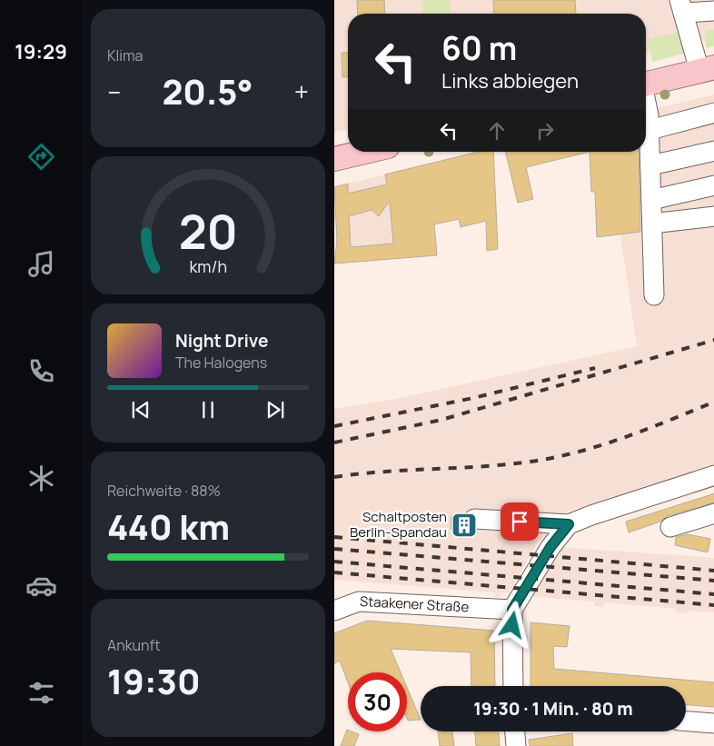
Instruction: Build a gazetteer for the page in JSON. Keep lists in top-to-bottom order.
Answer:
{
  "streets": {
    "street": ["Staakener Straße"]
  },
  "places": {
    "building": ["Schaltposten Berlin-Spandau"]
  },
  "page": {
    "tabs": "19:29",
    "tile": [
      "Klima",
      ["Reichweite · 88%", "440 km"],
      ["Ankunft", "19:30"]
    ],
    "turn": ["60 m", "Links abbiegen"],
    "heat": ["−", "20.5°", "+"],
    "song": ["Night Drive", "The Halogens"],
    "limit": "30",
    "trip": "19:30 · 1 Min. · 80 m",
    "gauge": ["20", "km/h"]
  }
}
